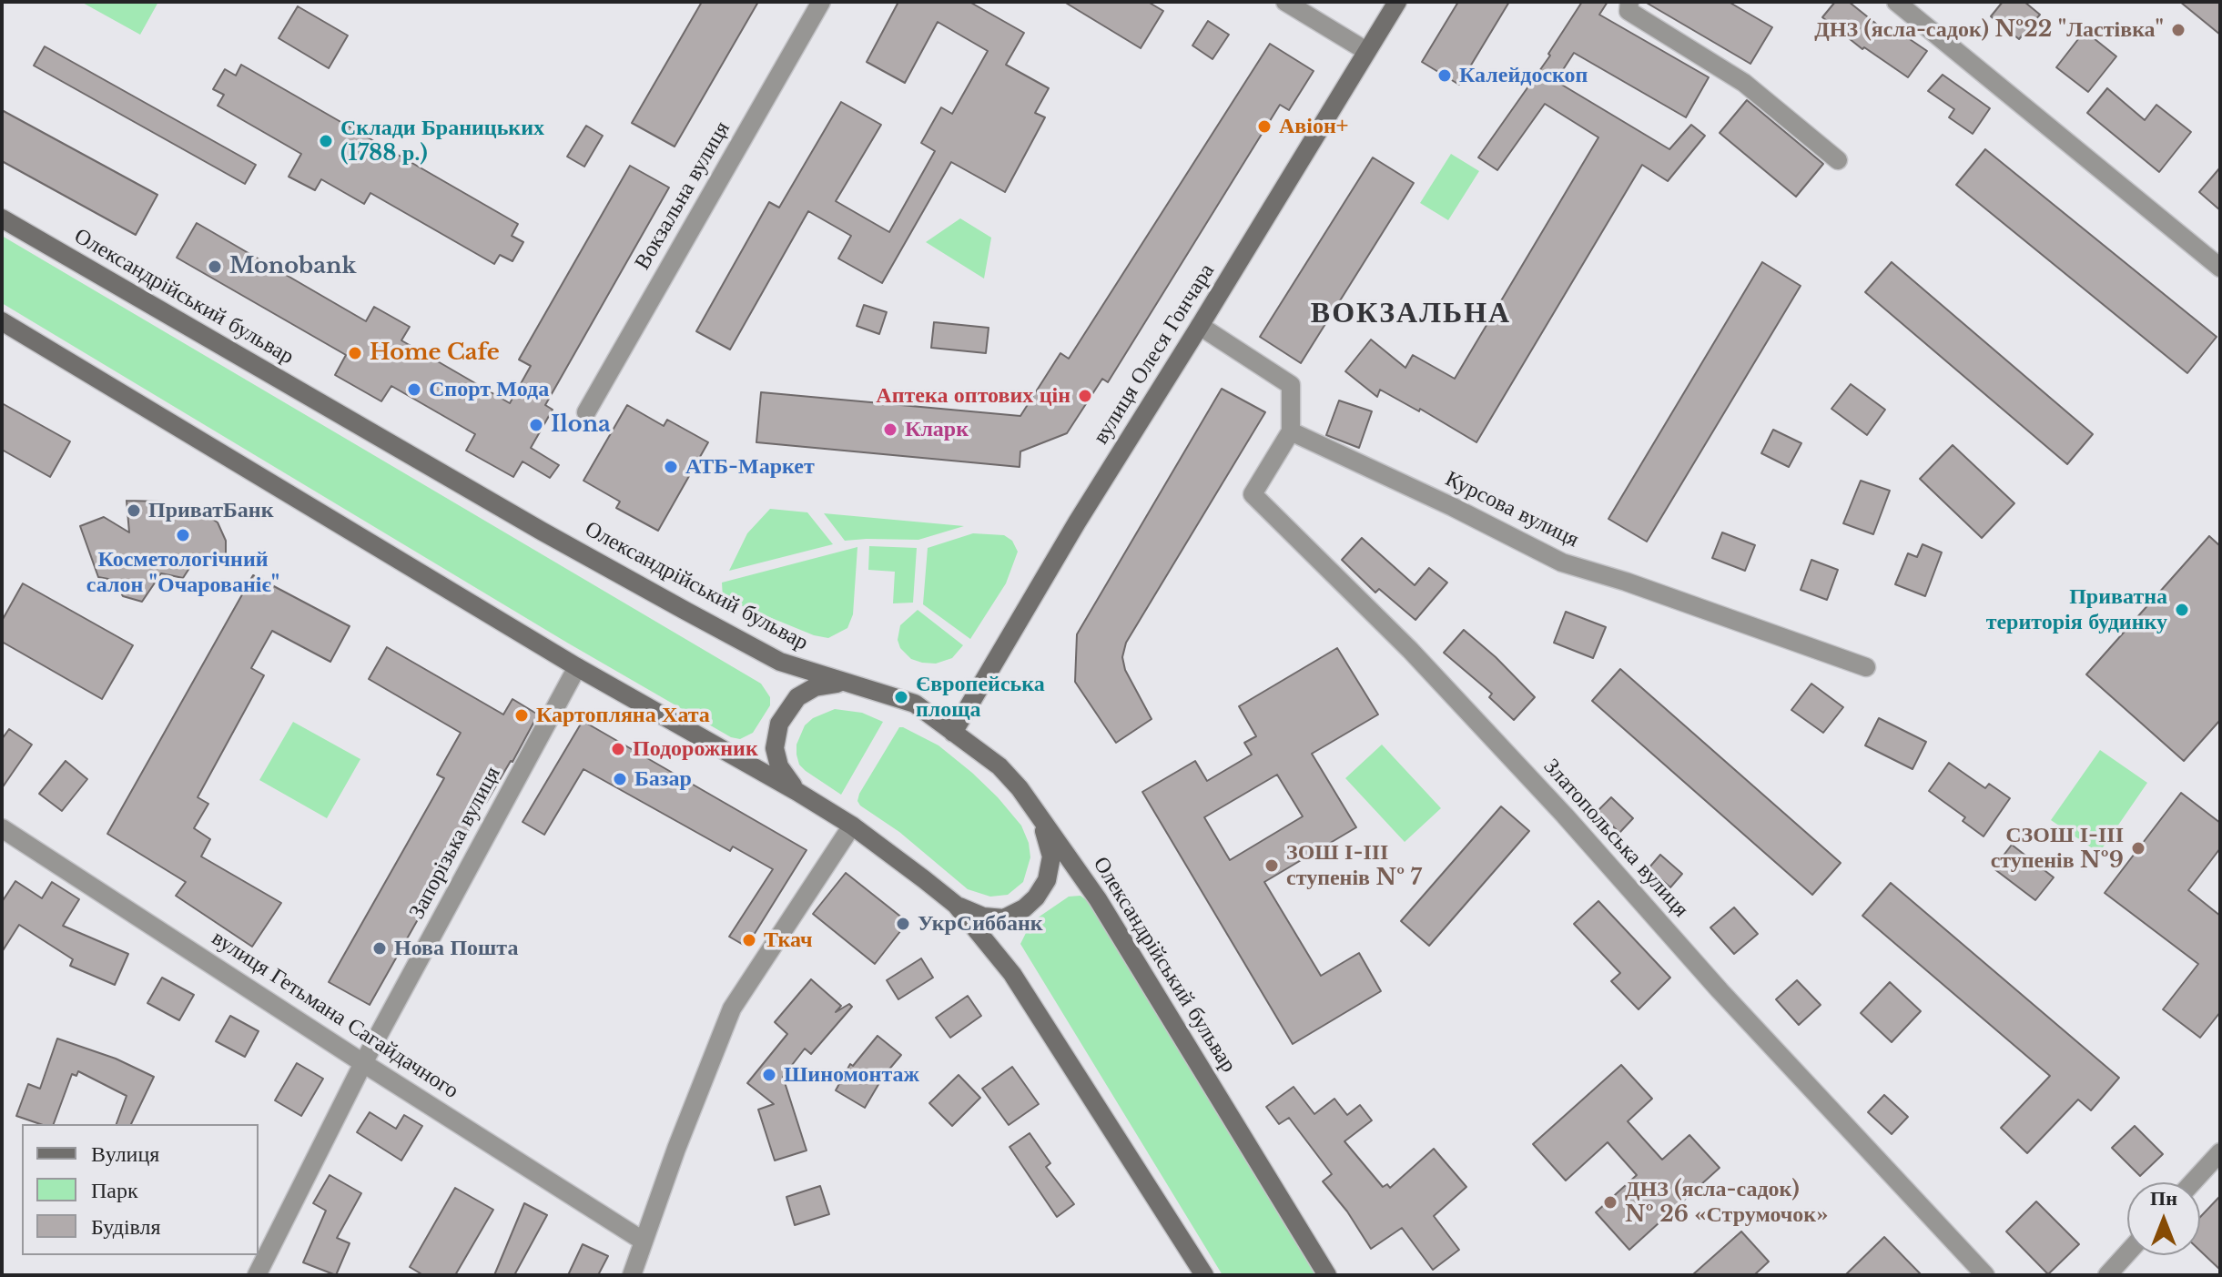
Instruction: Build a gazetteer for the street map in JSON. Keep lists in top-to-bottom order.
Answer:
{
  "streets": {
    "main road": ["Олександрійський бульвар", "вулиця Олеся Гончара"],
    "street": [
      "Вокзальна вулиця",
      "Курсова вулиця",
      "Златопольська вулиця",
      "Запорізька вулиця",
      "вулиця Гетьмана Сагайдачного"
    ]
  },
  "crossings": [
    ["Олександрійський бульвар", "вулиця Олеся Гончара"],
    ["Курсова вулиця", "Златопольська вулиця"],
    ["Запорізька вулиця", "вулиця Гетьмана Сагайдачного"]
  ],
  "districts": ["ВОКЗАЛЬНА"],
  "places": [
    "ДНЗ (ясла-садок) №22 \"Ластівка\"",
    "Калейдоскоп",
    "Авіон+",
    "Склади Браницьких (1788 р.)",
    "Monobank",
    "Home Cafe",
    "Спорт Мода",
    "Аптека оптових цін",
    "Ilona",
    "Кларк",
    "АТБ-Маркет",
    "ПриватБанк",
    "Косметологічний салон \"Очарованіє\"",
    "Приватна територія будинку",
    "Європейська площа",
    "Картопляна Хата",
    "Подорожник",
    "Базар",
    "СЗОШ І-ІІІ ступенів №9",
    "ЗОШ І-ІІІ ступенів № 7",
    "УкрСиббанк",
    "Ткач",
    "Нова Пошта",
    "Шиномонтаж",
    "ДНЗ (ясла-садок) № 26 «Струмочок»"
  ],
  "legend": ["Вулиця", "Парк", "Будівля"],
  "north": "top"
}
